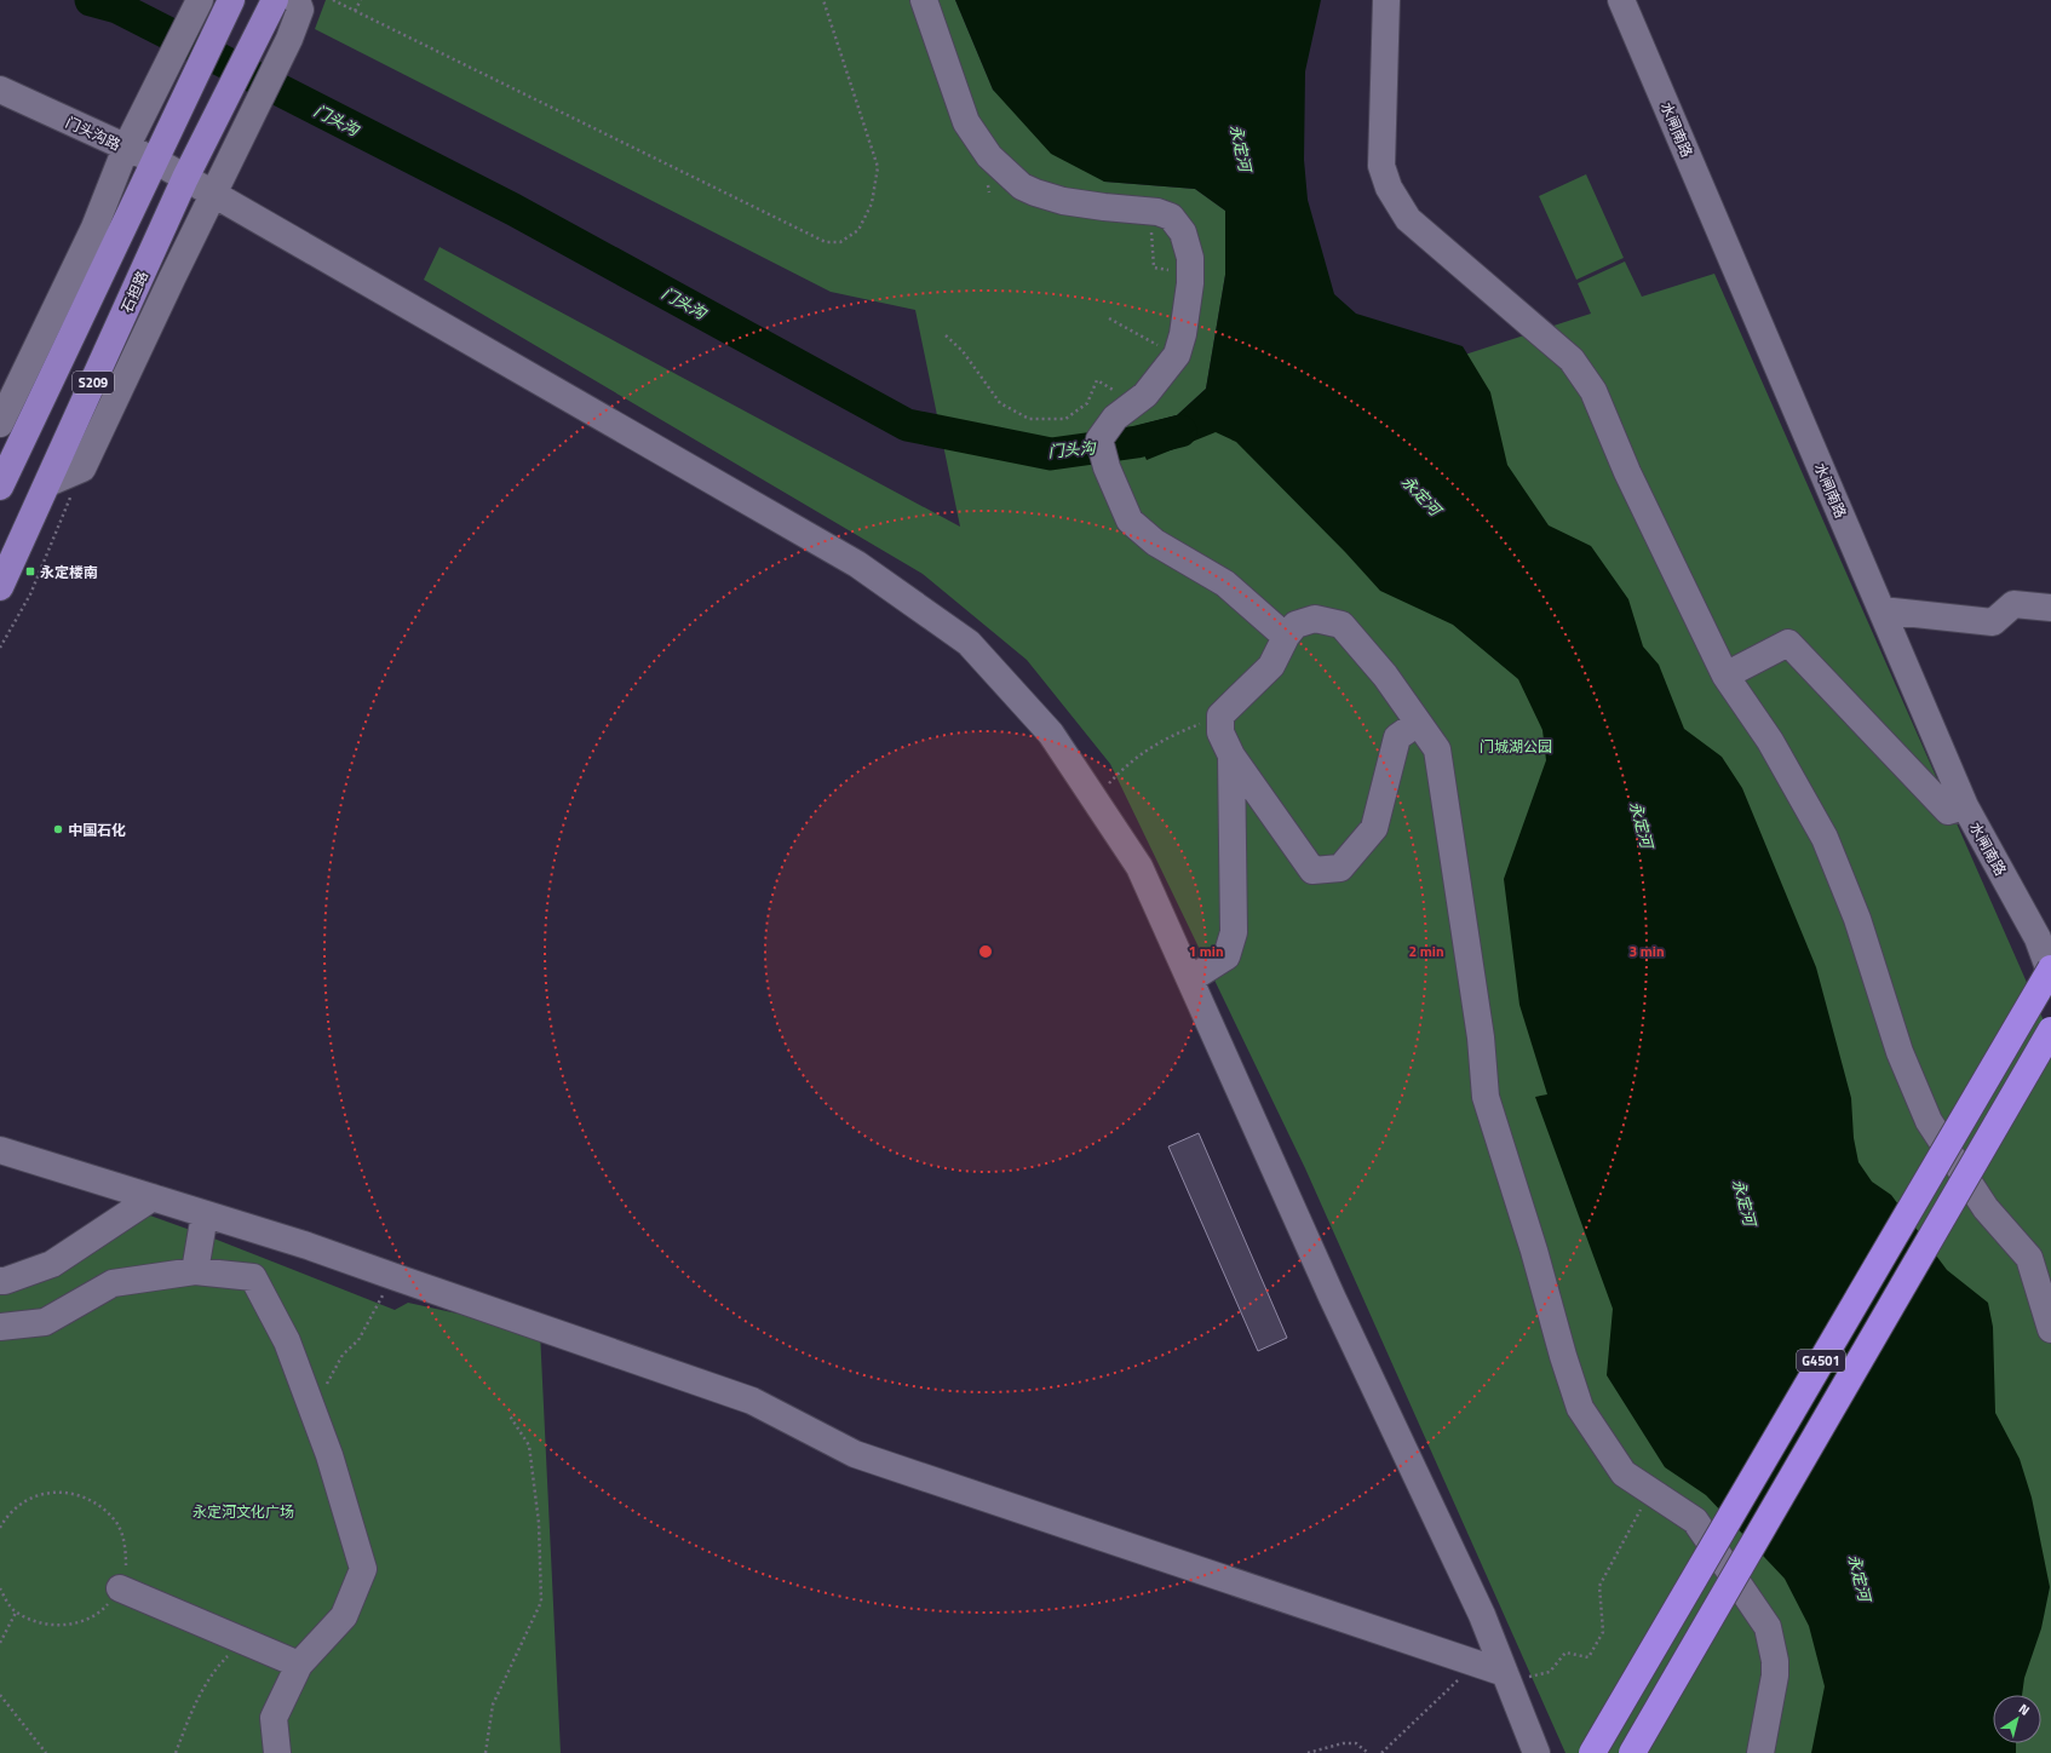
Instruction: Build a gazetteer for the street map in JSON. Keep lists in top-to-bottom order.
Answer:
{
  "streets": {
    "highway": ["G4501"],
    "main road": ["石担路", "S209"],
    "street": ["水闸南路", "门头沟路"]
  },
  "crossings": [
    ["门头沟路", "石担路"],
    ["门头沟路", "S209"]
  ],
  "water": ["门头沟", "永定河"],
  "parks": ["门城湖公园", "永定河文化广场"],
  "places": {
    "transit": ["永定楼南"],
    "other": ["中国石化"]
  },
  "north": "top right",
  "rings": ["1 min", "2 min", "3 min"]
}
